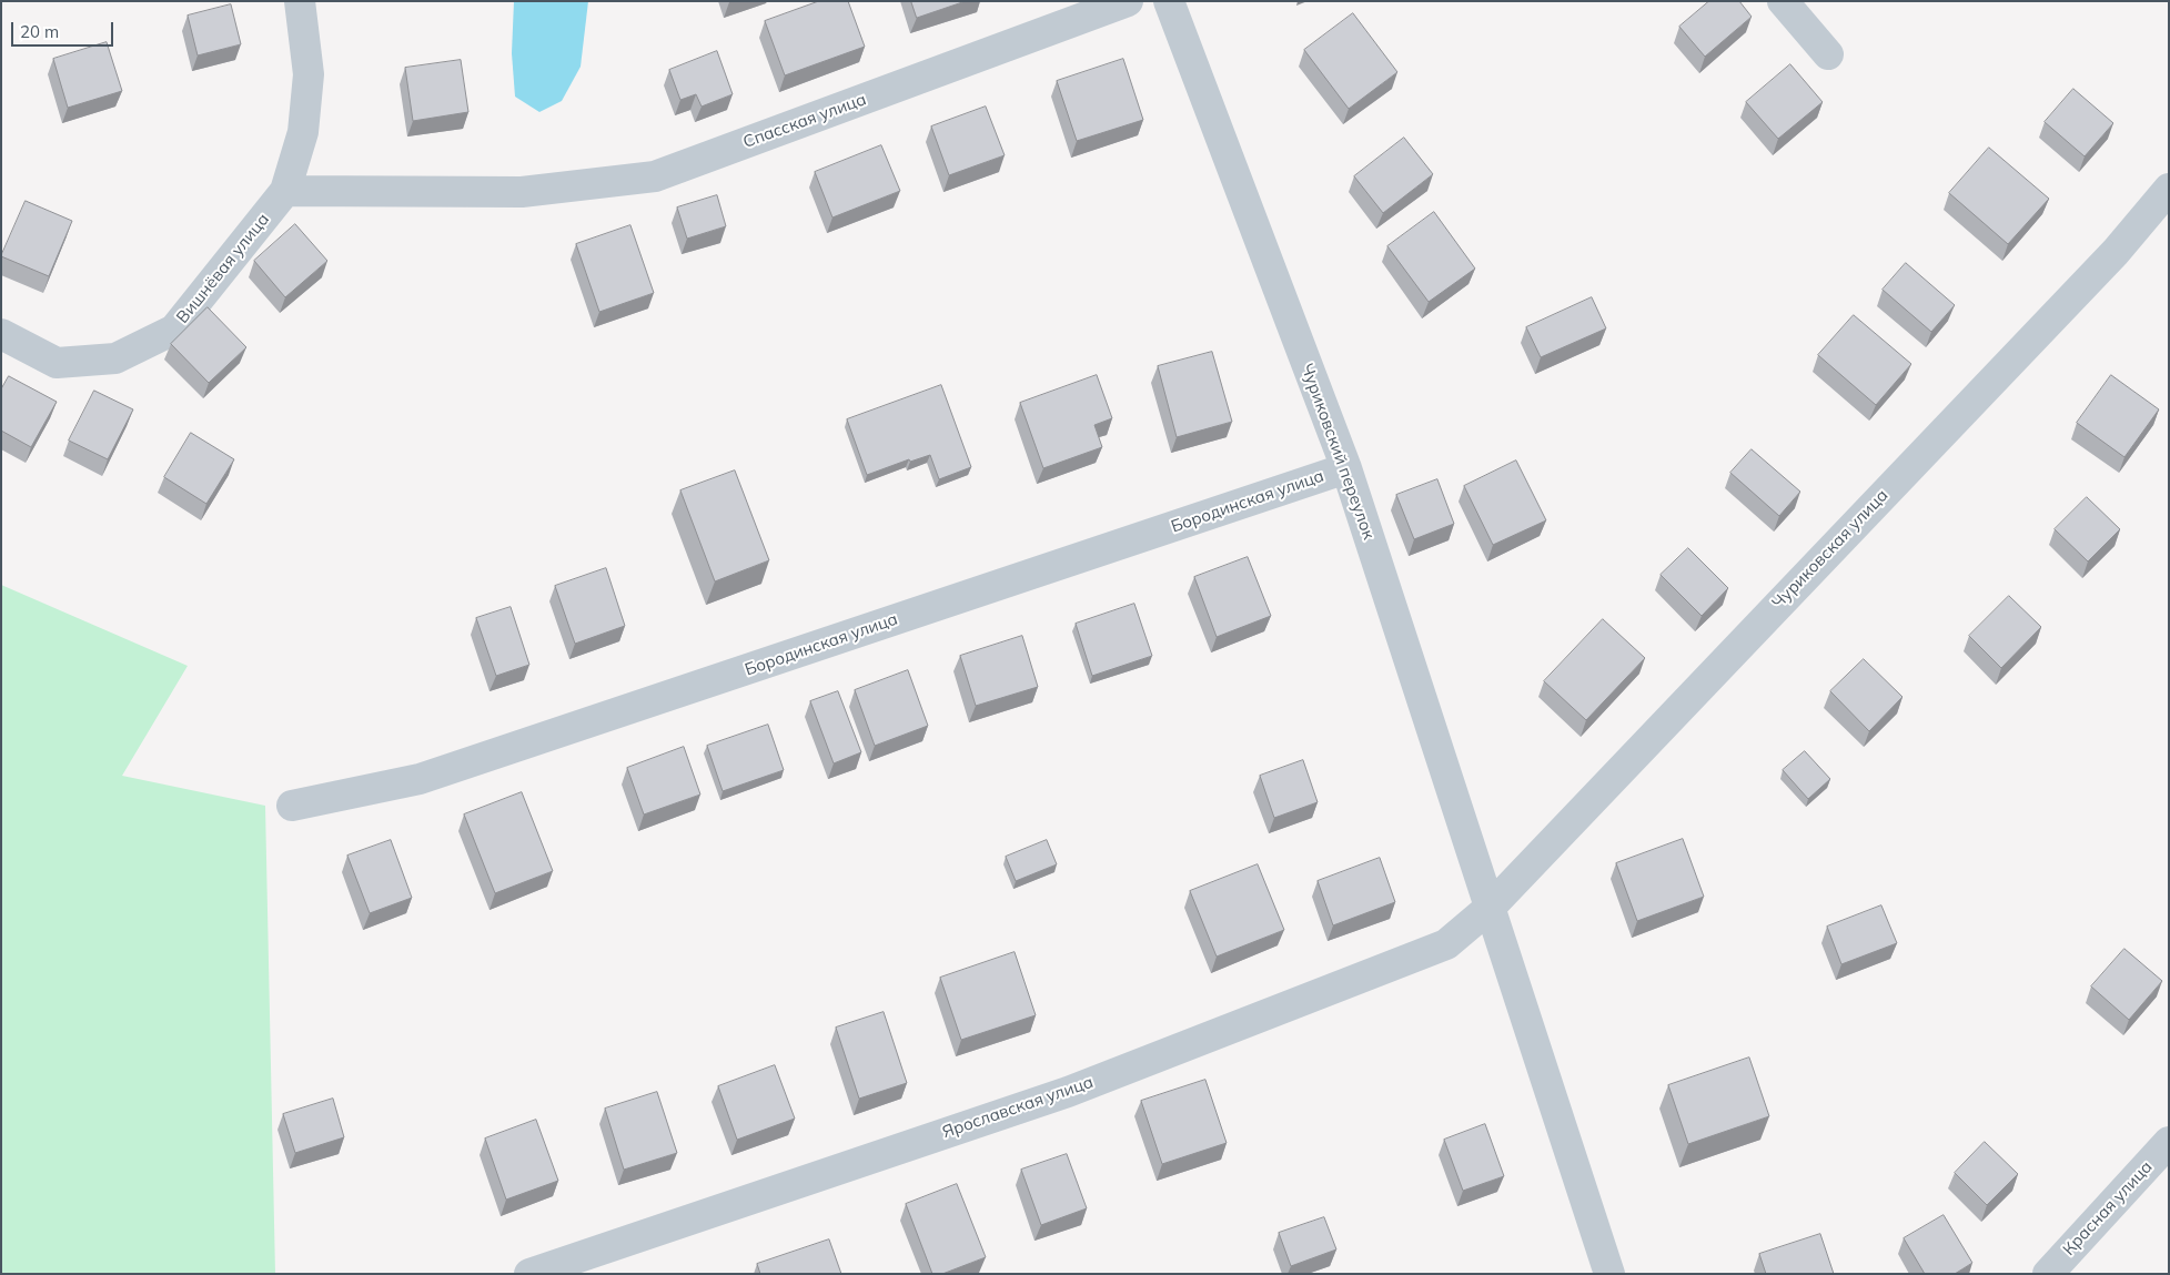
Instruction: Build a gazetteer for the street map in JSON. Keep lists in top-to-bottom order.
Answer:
{
  "streets": {
    "street": [
      "Спасская улица",
      "Вишнёвая улица",
      "Чуриковский переулок",
      "Бородинская улица",
      "Чуриковская улица",
      "Ярославская улица",
      "Красная улица"
    ]
  },
  "crossings": [
    ["Спасская улица", "Вишнёвая улица"],
    ["Чуриковский переулок", "Бородинская улица"],
    ["Чуриковский переулок", "Чуриковская улица"],
    ["Чуриковский переулок", "Ярославская улица"],
    ["Чуриковская улица", "Ярославская улица"]
  ],
  "scale_bar": "20 m"
}
